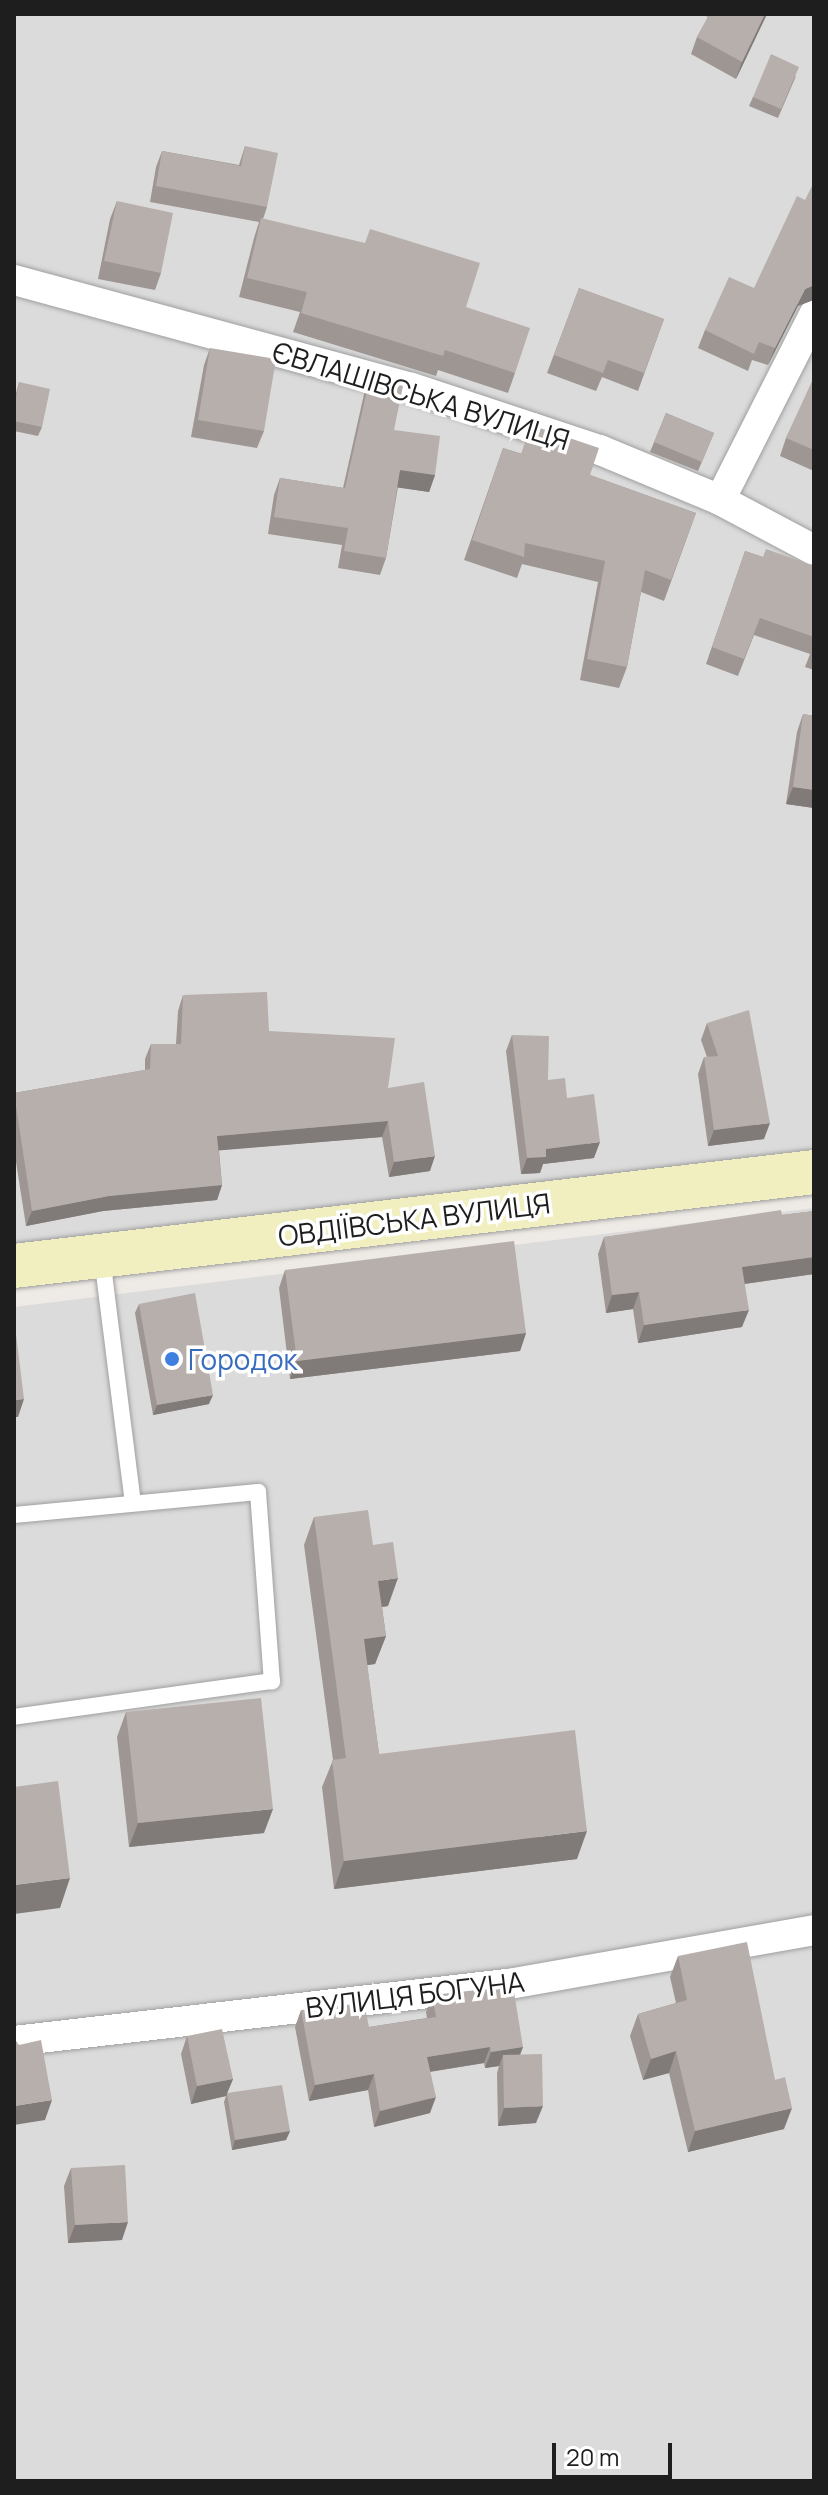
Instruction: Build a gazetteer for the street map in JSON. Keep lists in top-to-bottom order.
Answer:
{
  "streets": {
    "main road": ["ОВДІЇВСЬКА ВУЛИЦЯ"],
    "street": ["ЄВЛАШІВСЬКА ВУЛИЦЯ", "ВУЛИЦЯ БОГУНА"]
  },
  "places": ["Городок"],
  "scale_bar": "20 m"
}
